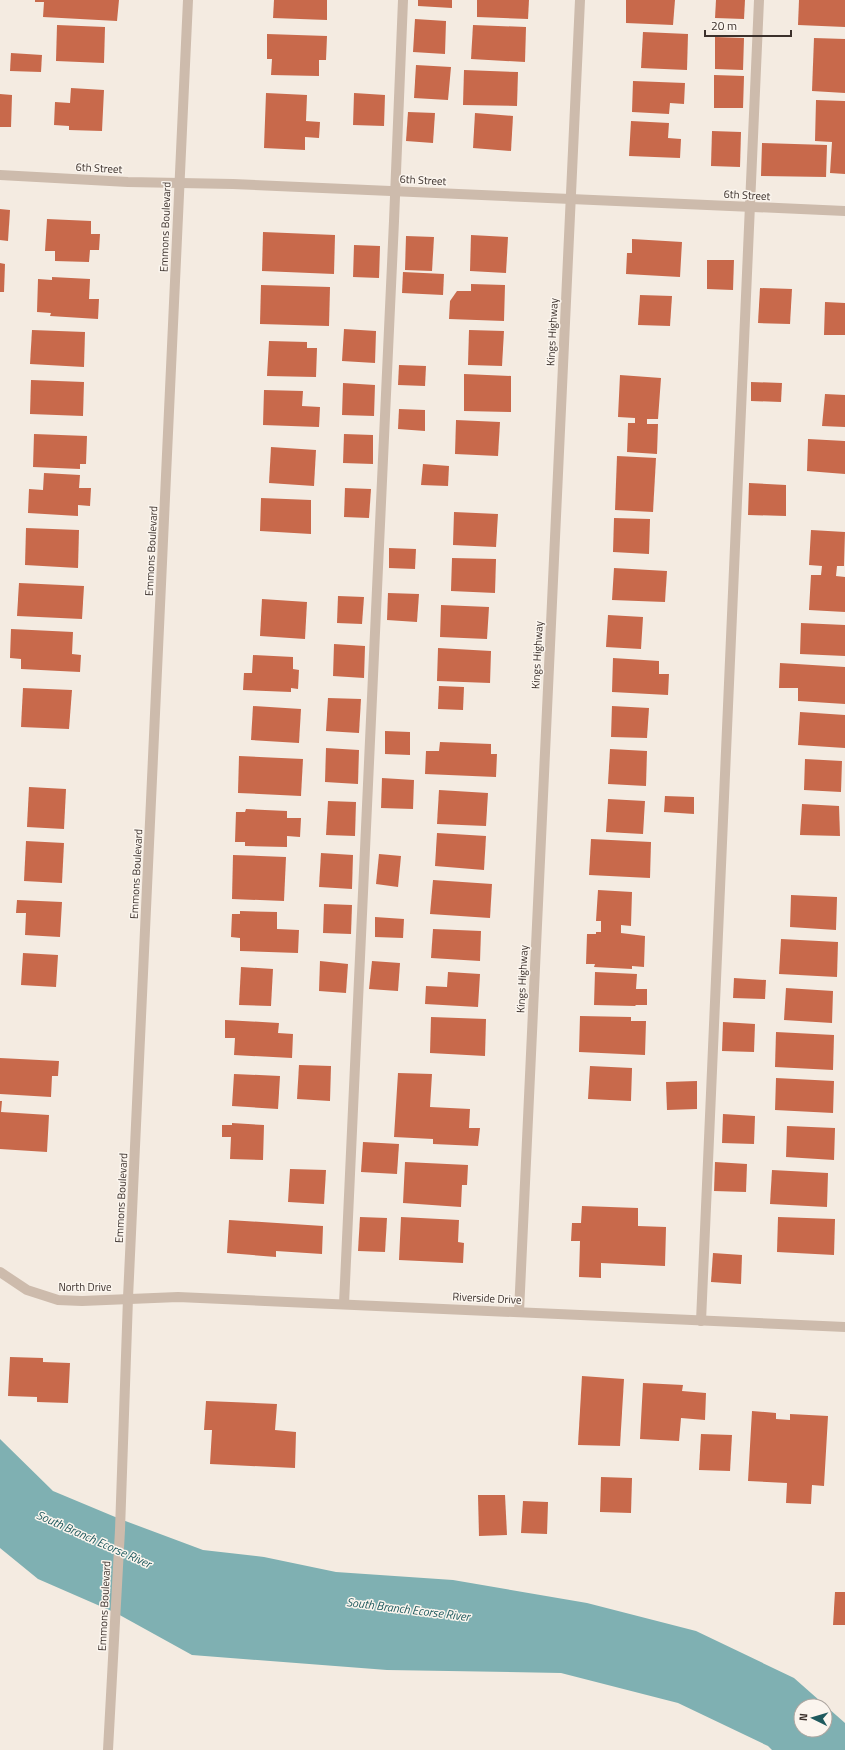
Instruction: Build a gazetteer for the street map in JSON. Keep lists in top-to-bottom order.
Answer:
{
  "streets": {
    "street": [
      "6th Street",
      "Emmons Boulevard",
      "Kings Highway",
      "North Drive",
      "Riverside Drive"
    ]
  },
  "crossings": [
    ["6th Street", "Emmons Boulevard"],
    ["6th Street", "Kings Highway"],
    ["Emmons Boulevard", "North Drive"],
    ["Emmons Boulevard", "Riverside Drive"],
    ["Kings Highway", "Riverside Drive"],
    ["North Drive", "Riverside Drive"]
  ],
  "water": ["South Branch Ecorse River"],
  "scale_bar": "20 m",
  "north": "left"
}
